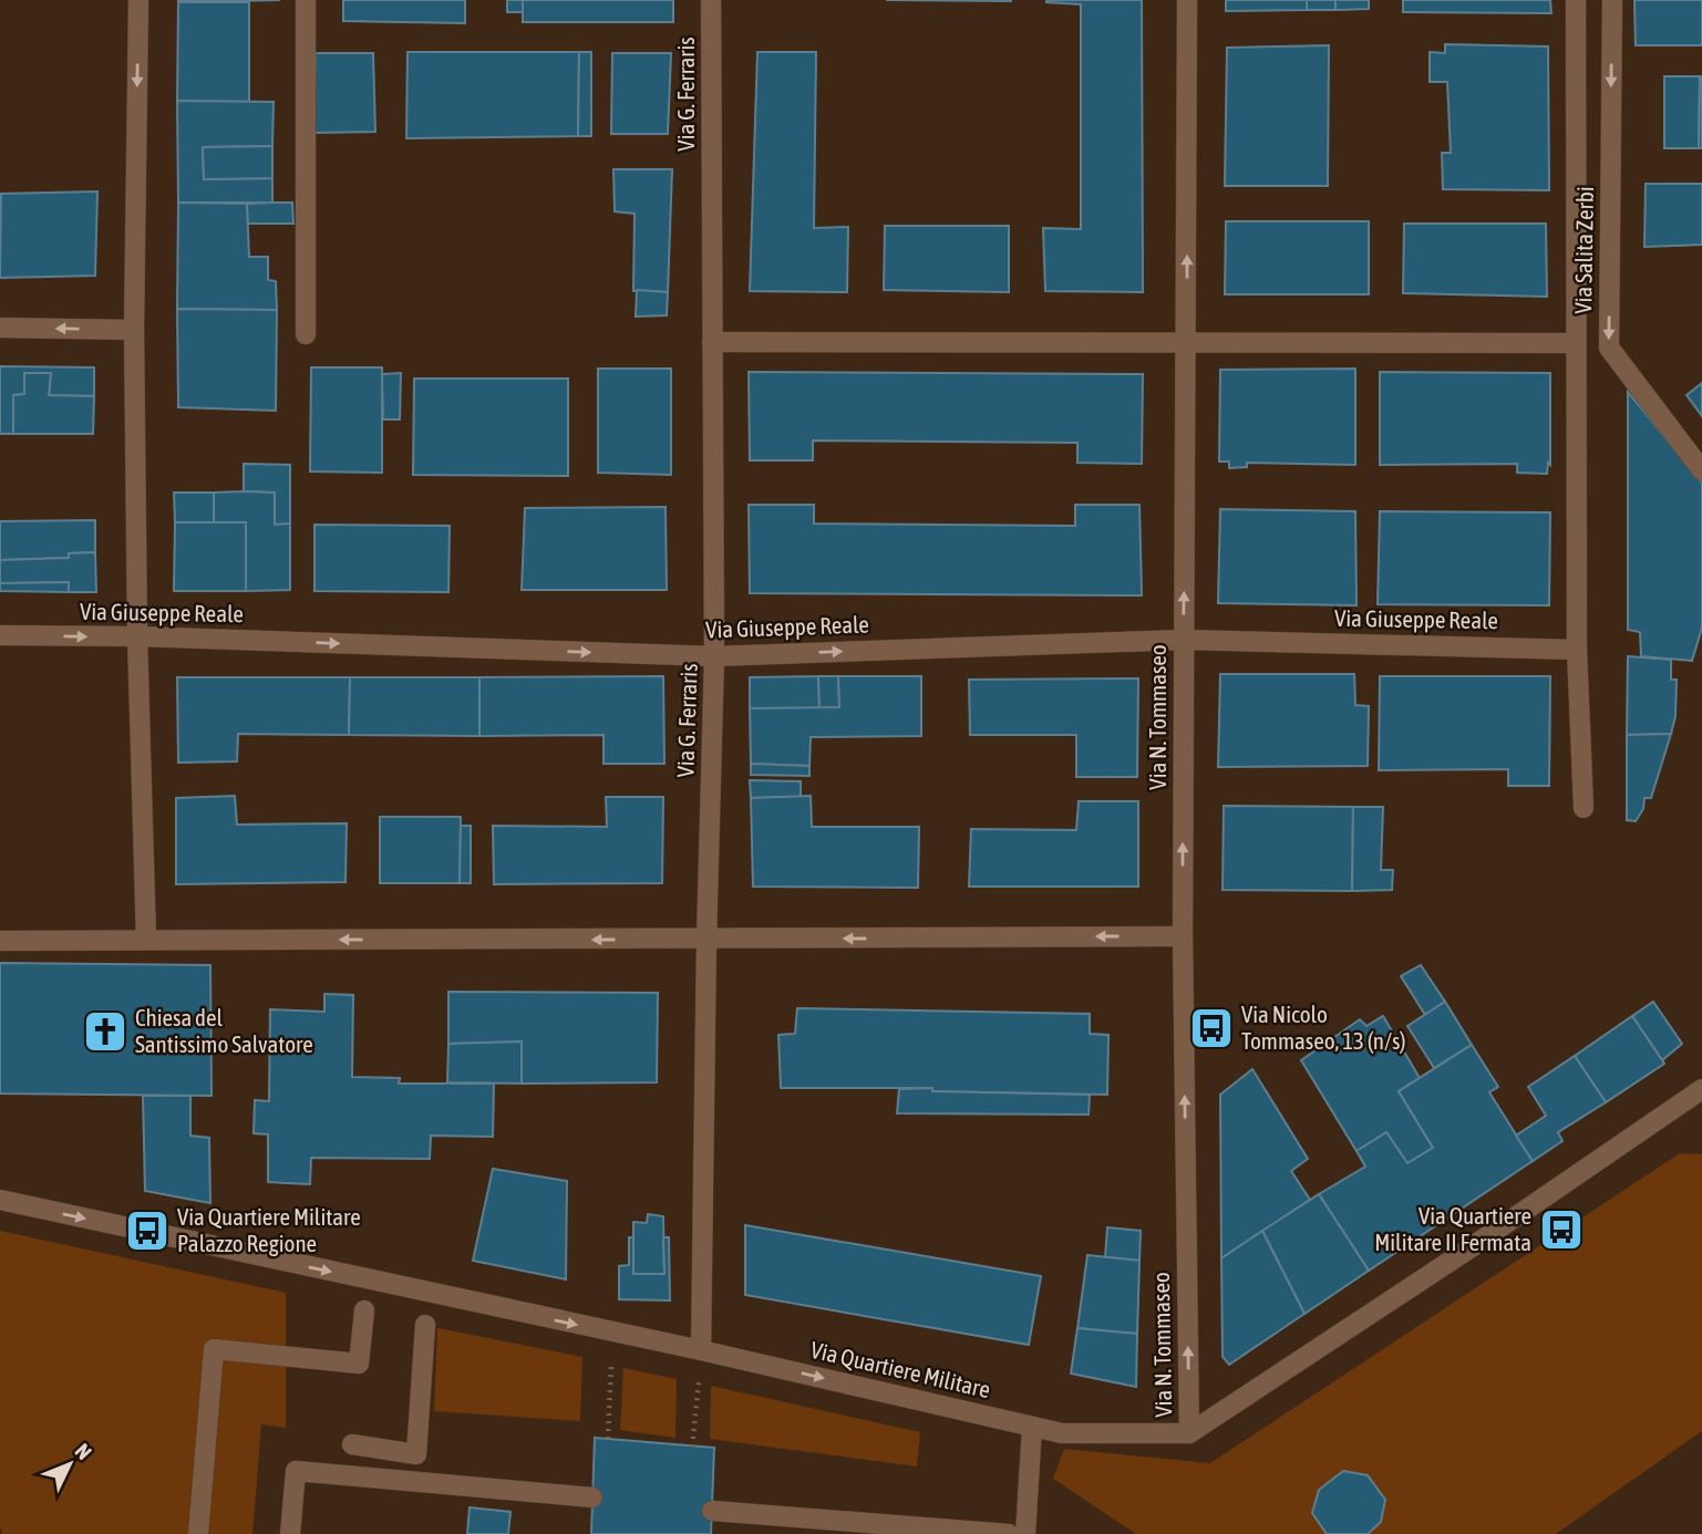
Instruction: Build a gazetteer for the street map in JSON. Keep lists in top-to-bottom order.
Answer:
{
  "streets": {
    "street": [
      "Via G. Ferraris",
      "Via Salita Zerbi",
      "Via Giuseppe Reale",
      "Via N. Tommaseo",
      "Via Quartiere Militare"
    ]
  },
  "crossings": [
    ["Via G. Ferraris", "Via Giuseppe Reale"],
    ["Via G. Ferraris", "Via Quartiere Militare"],
    ["Via Giuseppe Reale", "Via N. Tommaseo"],
    ["Via N. Tommaseo", "Via Quartiere Militare"]
  ],
  "one_way": ["Via Giuseppe Reale", "Via N. Tommaseo", "Via Quartiere Militare"],
  "places": {
    "bus stop": ["Via Nicolo Tommaseo, 13 (n/s)", "Via Quartiere Militare II Fermata", "Via Quartiere Militare Palazzo Regione"],
    "church": ["Chiesa del Santissimo Salvatore"]
  },
  "north": "top right"
}
